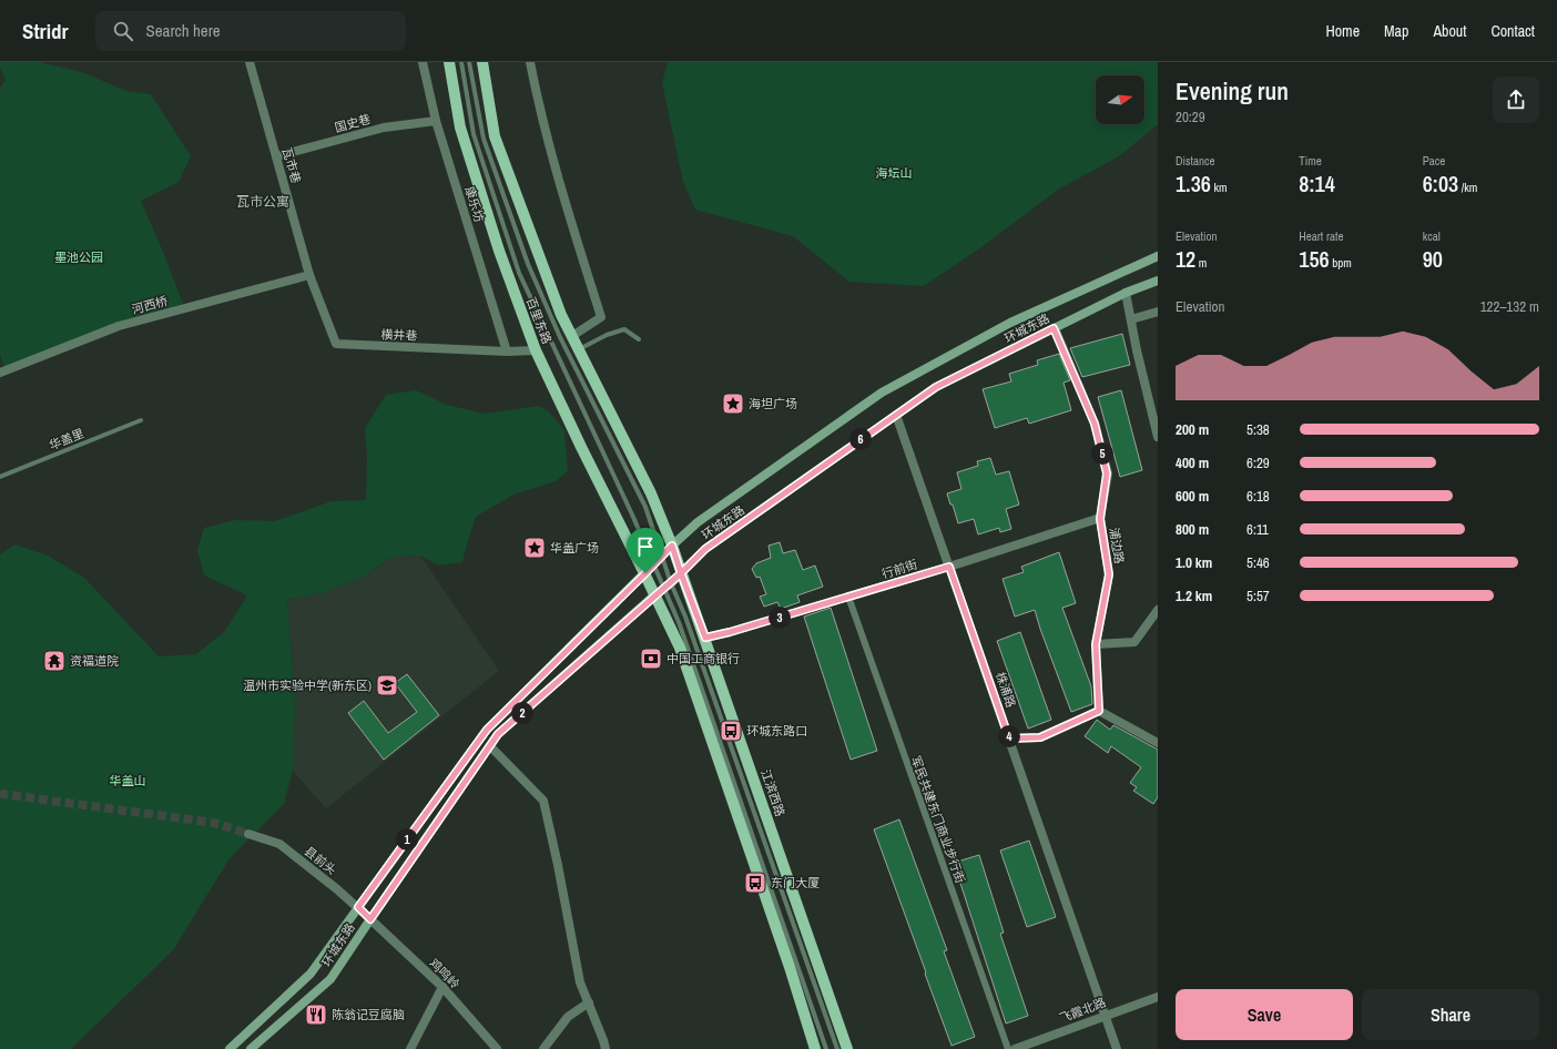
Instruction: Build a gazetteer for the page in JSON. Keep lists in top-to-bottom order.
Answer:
{
  "streets": {
    "main road": ["百里东路", "环城东路", "江滨西路"],
    "street": [
      "国史巷",
      "瓦市巷",
      "康乐坊",
      "河西桥",
      "横井巷",
      "浦边路",
      "行前街",
      "株浦路",
      "军民共建东门商业步行街",
      "县前头",
      "鸡鸣岭",
      "飞霞北路"
    ],
    "lane": ["华盖里"]
  },
  "crossings": [
    ["国史巷", "瓦市巷"],
    ["国史巷", "康乐坊"],
    ["瓦市巷", "河西桥"],
    ["瓦市巷", "横井巷"],
    ["康乐坊", "横井巷"],
    ["河西桥", "横井巷"],
    ["百里东路", "环城东路"],
    ["百里东路", "横井巷"],
    ["百里东路", "江滨西路"],
    ["环城东路", "浦边路"],
    ["环城东路", "株浦路"],
    ["环城东路", "江滨西路"],
    ["环城东路", "县前头"],
    ["环城东路", "鸡鸣岭"],
    ["浦边路", "行前街"],
    ["行前街", "株浦路"],
    ["行前街", "江滨西路"],
    ["行前街", "军民共建东门商业步行街"],
    ["株浦路", "飞霞北路"],
    ["县前头", "鸡鸣岭"]
  ],
  "districts": ["瓦市公寓"],
  "parks": ["海坛山", "墨池公园", "华盖山"],
  "places": {
    "place": ["海坦广场", "华盖广场"],
    "bank": ["中国工商银行"],
    "temple": ["资福道院"],
    "school or university": ["温州市实验中学(新东区)"],
    "bus stop": ["环城东路口", "东门大厦"],
    "restaurant": ["陈翁记豆腐脑"]
  },
  "north": "right",
  "page": {
    "header": "Stridr",
    "search": "Search here",
    "nav": [
      "Home",
      "Map",
      "About",
      "Contact"
    ],
    "heading": ["Evening run", "20:29"],
    "stats": [
      ["Distance", "1.36 km"],
      ["Time", "8:14"],
      ["Pace", "6:03 /km"],
      ["Elevation", "12 m"],
      ["Heart rate", "156 bpm"],
      ["kcal", "90"]
    ],
    "chart": ["Elevation", "122–132 m"],
    "list": [
      {
        "name": "200 m",
        "note": "5:38"
      },
      {
        "name": "400 m",
        "note": "6:29"
      },
      {
        "name": "600 m",
        "note": "6:18"
      },
      {
        "name": "800 m",
        "note": "6:11"
      },
      {
        "name": "1.0 km",
        "note": "5:46"
      },
      {
        "name": "1.2 km",
        "note": "5:57"
      }
    ],
    "pins": [
      "6",
      "5",
      "3",
      "2",
      "4",
      "1"
    ],
    "buttons": ["Save", "Share"]
  }
}
